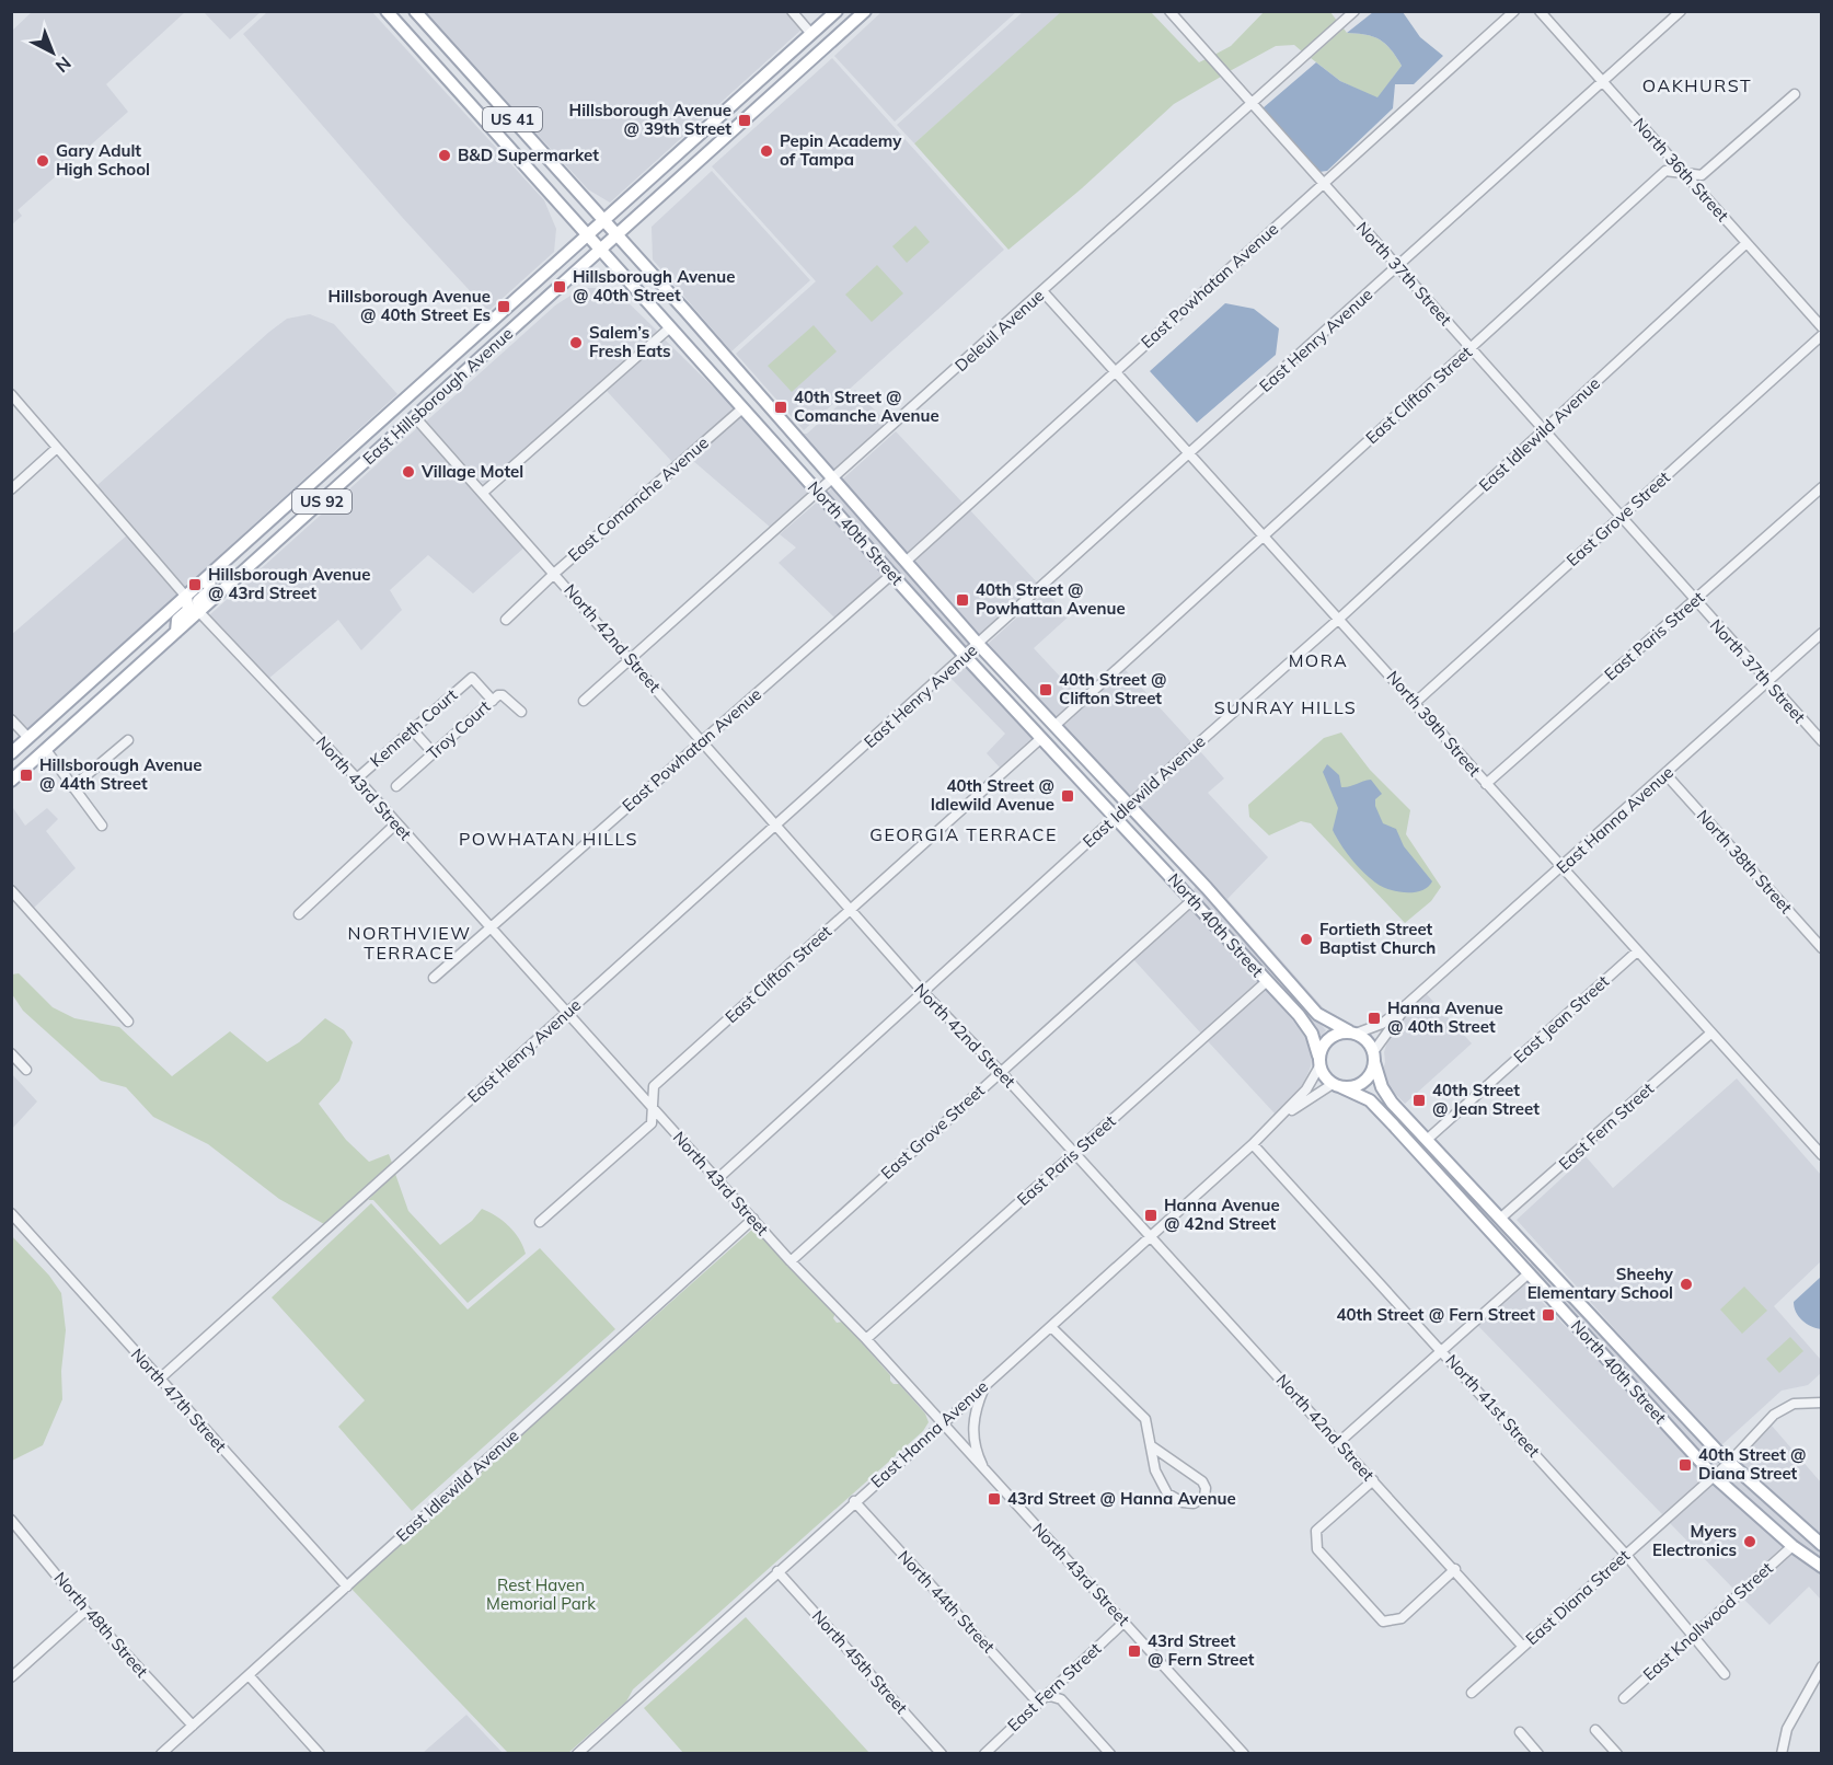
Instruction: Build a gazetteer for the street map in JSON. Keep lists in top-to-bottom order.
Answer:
{
  "streets": {
    "main road": [
      "US 41",
      "East Hillsborough Avenue",
      "US 92",
      "North 40th Street"
    ],
    "street": [
      "North 36th Street",
      "North 37th Street",
      "East Powhatan Avenue",
      "Deleuil Avenue",
      "East Henry Avenue",
      "East Clifton Street",
      "East Idlewild Avenue",
      "East Comanche Avenue",
      "East Grove Street",
      "East Paris Street",
      "North 42nd Street",
      "North 39th Street",
      "Kenneth Court",
      "Troy Court",
      "North 43rd Street",
      "East Hanna Avenue",
      "North 38th Street",
      "East Jean Street",
      "East Fern Street",
      "North 47th Street",
      "North 41st Street",
      "East Diana Street",
      "North 44th Street",
      "East Knollwood Street",
      "North 48th Street",
      "North 45th Street"
    ]
  },
  "crossings": [
    ["North 36th Street", "East Henry Avenue"],
    ["North 36th Street", "East Clifton Street"],
    ["North 36th Street", "East Idlewild Avenue"],
    ["North 37th Street", "East Powhatan Avenue"],
    ["North 37th Street", "Deleuil Avenue"],
    ["North 37th Street", "East Henry Avenue"],
    ["North 37th Street", "East Clifton Street"],
    ["North 37th Street", "East Idlewild Avenue"],
    ["North 37th Street", "East Grove Street"],
    ["North 37th Street", "East Paris Street"],
    ["North 37th Street", "East Hanna Avenue"],
    ["East Powhatan Avenue", "North 40th Street"],
    ["East Powhatan Avenue", "North 42nd Street"],
    ["East Powhatan Avenue", "North 39th Street"],
    ["East Powhatan Avenue", "North 43rd Street"],
    ["Deleuil Avenue", "North 40th Street"],
    ["Deleuil Avenue", "North 42nd Street"],
    ["Deleuil Avenue", "North 39th Street"],
    ["East Henry Avenue", "North 40th Street"],
    ["East Henry Avenue", "North 42nd Street"],
    ["East Henry Avenue", "North 39th Street"],
    ["East Henry Avenue", "North 43rd Street"],
    ["East Henry Avenue", "North 47th Street"],
    ["East Clifton Street", "North 40th Street"],
    ["East Clifton Street", "North 42nd Street"],
    ["East Clifton Street", "North 39th Street"],
    ["East Clifton Street", "North 43rd Street"],
    ["East Hillsborough Avenue", "North 40th Street"],
    ["East Hillsborough Avenue", "North 42nd Street"],
    ["East Hillsborough Avenue", "North 43rd Street"],
    ["East Idlewild Avenue", "North 40th Street"],
    ["East Idlewild Avenue", "North 42nd Street"],
    ["East Idlewild Avenue", "North 39th Street"],
    ["East Idlewild Avenue", "North 43rd Street"],
    ["East Idlewild Avenue", "North 47th Street"],
    ["East Idlewild Avenue", "North 48th Street"],
    ["East Comanche Avenue", "North 40th Street"],
    ["East Comanche Avenue", "North 42nd Street"],
    ["East Grove Street", "North 40th Street"],
    ["East Grove Street", "North 42nd Street"],
    ["East Grove Street", "North 39th Street"],
    ["East Grove Street", "North 43rd Street"],
    ["North 40th Street", "East Paris Street"],
    ["North 40th Street", "East Hanna Avenue"],
    ["North 40th Street", "East Jean Street"],
    ["North 40th Street", "East Fern Street"],
    ["North 40th Street", "East Diana Street"],
    ["North 40th Street", "East Knollwood Street"],
    ["East Paris Street", "North 42nd Street"],
    ["East Paris Street", "North 39th Street"],
    ["East Paris Street", "North 43rd Street"],
    ["North 42nd Street", "East Hanna Avenue"],
    ["North 42nd Street", "East Diana Street"],
    ["North 39th Street", "East Hanna Avenue"],
    ["North 39th Street", "East Jean Street"],
    ["North 39th Street", "East Fern Street"],
    ["Kenneth Court", "Troy Court"],
    ["Kenneth Court", "North 43rd Street"],
    ["North 43rd Street", "East Hanna Avenue"],
    ["North 43rd Street", "East Fern Street"],
    ["East Hanna Avenue", "North 38th Street"],
    ["East Hanna Avenue", "North 41st Street"],
    ["East Hanna Avenue", "North 44th Street"],
    ["East Hanna Avenue", "North 45th Street"],
    ["East Fern Street", "North 44th Street"],
    ["North 41st Street", "East Diana Street"],
    ["North 41st Street", "East Knollwood Street"]
  ],
  "districts": [
    "OAKHURST",
    "MORA",
    "SUNRAY HILLS",
    "GEORGIA TERRACE",
    "POWHATAN HILLS",
    "NORTHVIEW TERRACE"
  ],
  "parks": ["Rest Haven Memorial Park"],
  "places": {
    "transit": [
      "Hillsborough Avenue @ 39th Street",
      "Hillsborough Avenue @ 40th Street",
      "Hillsborough Avenue @ 40th Street Es",
      "40th Street @ Comanche Avenue",
      "Hillsborough Avenue @ 43rd Street",
      "40th Street @ Powhattan Avenue",
      "40th Street @ Clifton Street",
      "Hillsborough Avenue @ 44th Street",
      "40th Street @ Idlewild Avenue",
      "Hanna Avenue @ 40th Street",
      "40th Street @ Jean Street",
      "Hanna Avenue @ 42nd Street",
      "40th Street @ Fern Street",
      "40th Street @ Diana Street",
      "43rd Street @ Hanna Avenue",
      "43rd Street @ Fern Street"
    ],
    "other": [
      "Pepin Academy of Tampa",
      "B&D Supermarket",
      "Gary Adult High School",
      "Salem’s Fresh Eats",
      "Village Motel",
      "Fortieth Street Baptist Church",
      "Sheehy Elementary School",
      "Myers Electronics"
    ]
  },
  "north": "bottom right"
}
